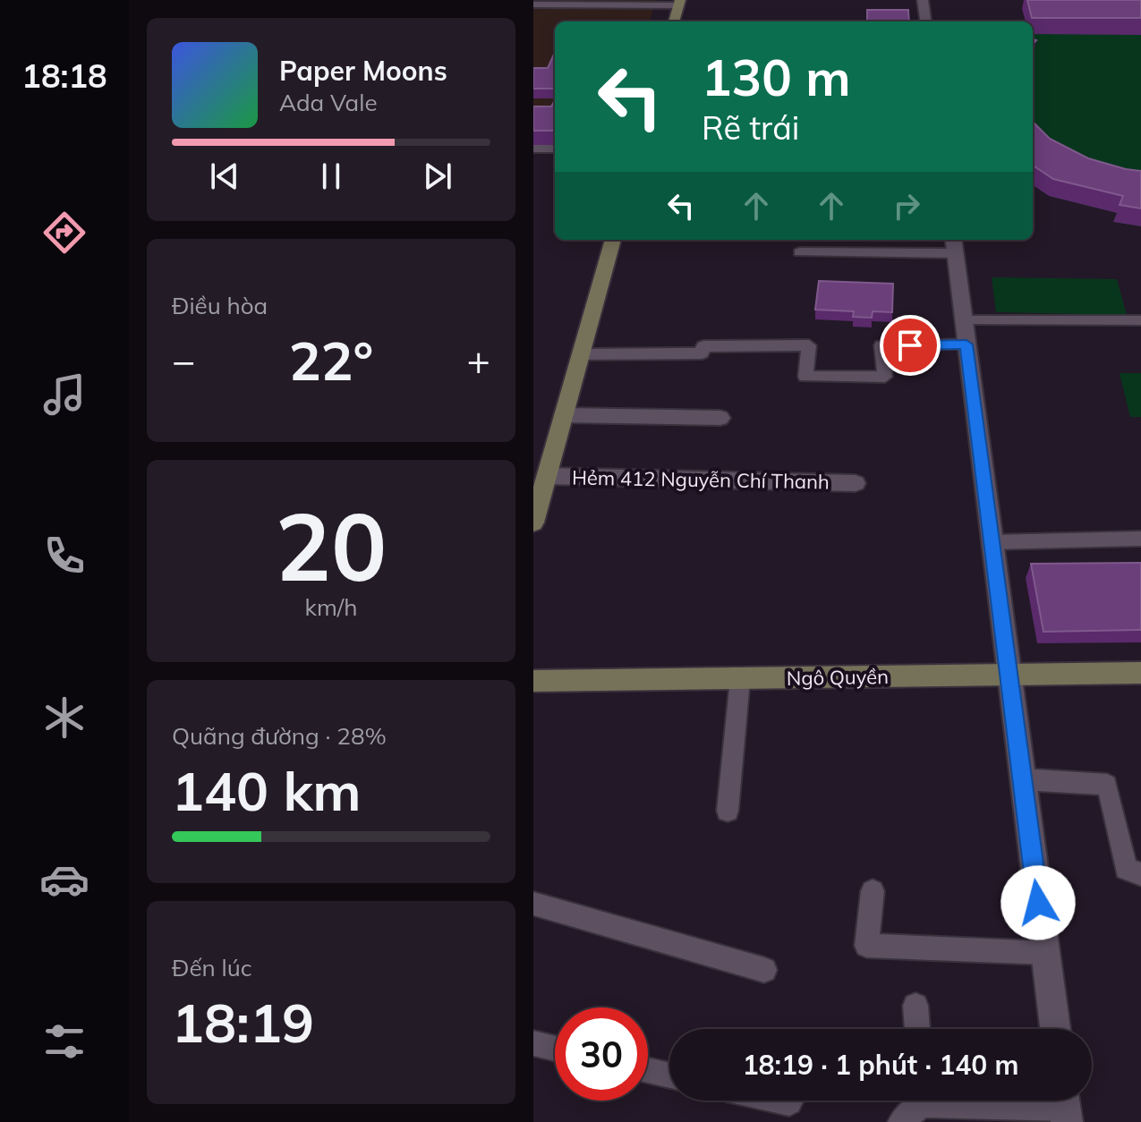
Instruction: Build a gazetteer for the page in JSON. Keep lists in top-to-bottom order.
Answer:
{
  "streets": {
    "main road": ["Ngô Quyền"],
    "street": ["Hẻm 412 Nguyễn Chí Thanh"]
  },
  "page": {
    "tabs": "18:18",
    "turn": ["130 m", "Rẽ trái"],
    "song": ["Paper Moons", "Ada Vale"],
    "tile": [
      "Điều hòa",
      ["20", "km/h"],
      ["Quãng đường · 28%", "140 km"],
      ["Đến lúc", "18:19"]
    ],
    "heat": ["−", "22°", "+"],
    "limit": "30",
    "trip": "18:19 · 1 phút · 140 m"
  }
}
